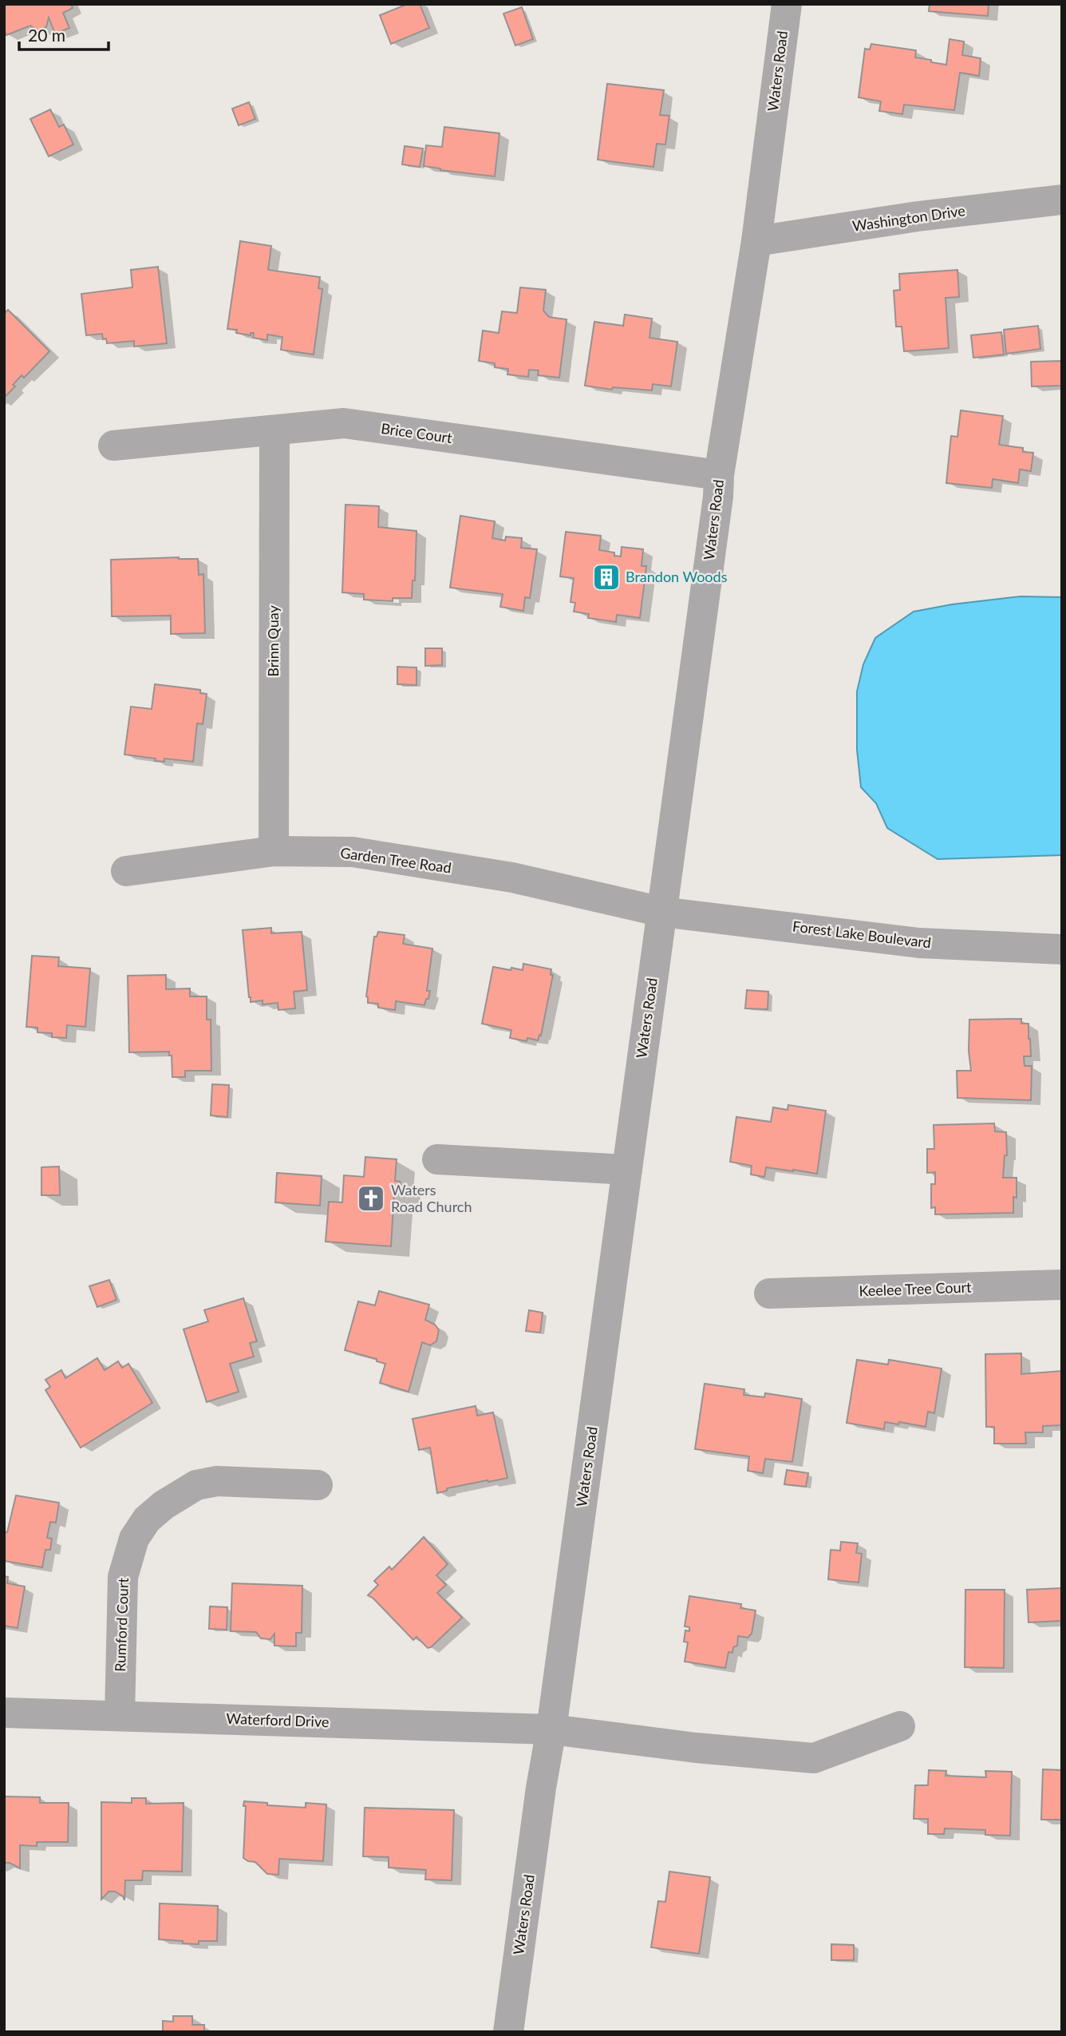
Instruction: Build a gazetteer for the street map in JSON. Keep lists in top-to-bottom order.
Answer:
{
  "streets": {
    "street": [
      "Waters Road",
      "Washington Drive",
      "Brice Court",
      "Brinn Quay",
      "Garden Tree Road",
      "Forest Lake Boulevard",
      "Keelee Tree Court",
      "Rumford Court",
      "Waterford Drive"
    ]
  },
  "crossings": [
    ["Waters Road", "Washington Drive"],
    ["Waters Road", "Brice Court"],
    ["Waters Road", "Garden Tree Road"],
    ["Waters Road", "Forest Lake Boulevard"],
    ["Waters Road", "Waterford Drive"],
    ["Brice Court", "Brinn Quay"],
    ["Brinn Quay", "Garden Tree Road"],
    ["Garden Tree Road", "Forest Lake Boulevard"],
    ["Rumford Court", "Waterford Drive"]
  ],
  "places": {
    "building": ["Brandon Woods"],
    "church": ["Waters Road Church"]
  },
  "scale_bar": "20 m"
}
